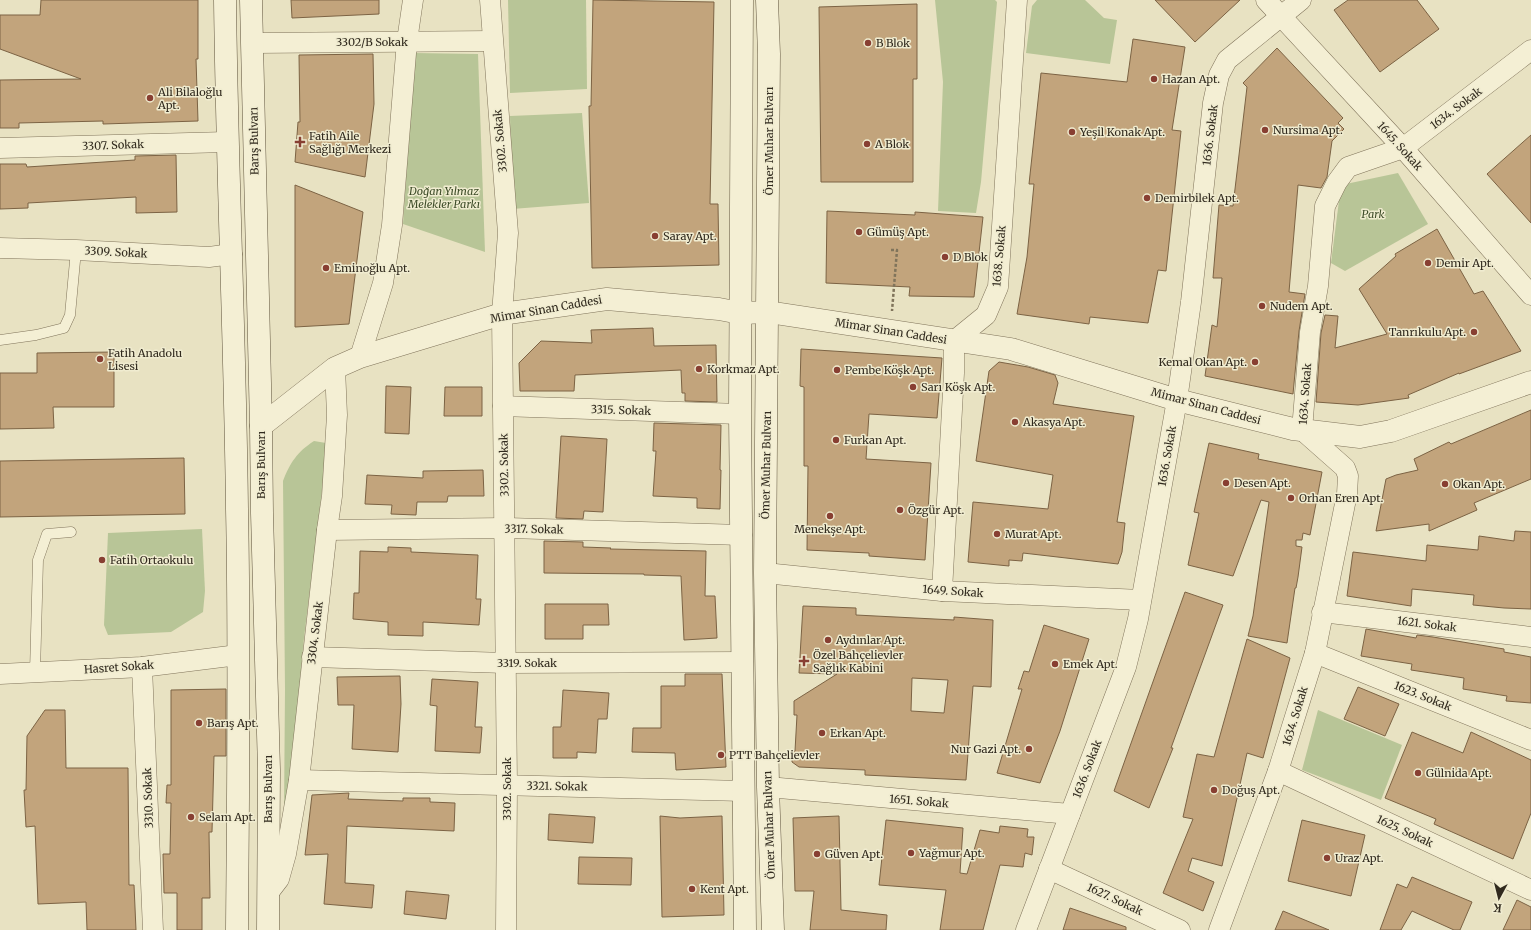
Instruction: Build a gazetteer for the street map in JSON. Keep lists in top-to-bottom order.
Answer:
{
  "streets": {
    "main road": ["Barış Bulvarı", "Ömer Muhar Bulvarı", "Mimar Sinan Caddesi"],
    "street": [
      "3302/B Sokak",
      "1634. Sokak",
      "1636. Sokak",
      "3302. Sokak",
      "3307. Sokak",
      "1645. Sokak",
      "3309. Sokak",
      "1638. Sokak",
      "3315. Sokak",
      "3317. Sokak",
      "1649. Sokak",
      "1621. Sokak",
      "3304. Sokak",
      "3319. Sokak",
      "Hasret Sokak",
      "1623. Sokak",
      "3321. Sokak",
      "3310. Sokak",
      "1651. Sokak",
      "1625. Sokak",
      "1627. Sokak"
    ]
  },
  "crossings": [
    ["3302/B Sokak", "Barış Bulvarı"],
    ["3302/B Sokak", "3302. Sokak"],
    ["1634. Sokak", "1645. Sokak"],
    ["1634. Sokak", "Mimar Sinan Caddesi"],
    ["1634. Sokak", "1621. Sokak"],
    ["1634. Sokak", "1623. Sokak"],
    ["1634. Sokak", "1625. Sokak"],
    ["1636. Sokak", "1645. Sokak"],
    ["1636. Sokak", "Mimar Sinan Caddesi"],
    ["1636. Sokak", "1649. Sokak"],
    ["1636. Sokak", "1651. Sokak"],
    ["1636. Sokak", "1627. Sokak"],
    ["Barış Bulvarı", "Mimar Sinan Caddesi"],
    ["Barış Bulvarı", "3304. Sokak"],
    ["3302. Sokak", "Mimar Sinan Caddesi"],
    ["3302. Sokak", "3315. Sokak"],
    ["3302. Sokak", "3317. Sokak"],
    ["3302. Sokak", "3319. Sokak"],
    ["3302. Sokak", "3321. Sokak"],
    ["Ömer Muhar Bulvarı", "Mimar Sinan Caddesi"],
    ["Ömer Muhar Bulvarı", "1649. Sokak"],
    ["Ömer Muhar Bulvarı", "1651. Sokak"],
    ["1638. Sokak", "Mimar Sinan Caddesi"],
    ["Mimar Sinan Caddesi", "3304. Sokak"],
    ["3317. Sokak", "3304. Sokak"],
    ["3304. Sokak", "3319. Sokak"],
    ["3304. Sokak", "3321. Sokak"],
    ["Hasret Sokak", "3310. Sokak"]
  ],
  "parks": ["Doğan Yılmaz Melekler Parkı", "Park"],
  "places": {
    "other": [
      "B Blok",
      "Hazan Apt.",
      "Ali Bilaloğlu Apt.",
      "Nursima Apt.",
      "Yeşil Konak Apt.",
      "A Blok",
      "Demirbilek Apt.",
      "Gümüş Apt.",
      "Saray Apt.",
      "D Blok",
      "Demir Apt.",
      "Eminoğlu Apt.",
      "Nudem Apt.",
      "Tanrıkulu Apt.",
      "Fatih Anadolu Lisesi",
      "Kemal Okan Apt.",
      "Korkmaz Apt.",
      "Pembe Köşk Apt.",
      "Sarı Köşk Apt.",
      "Akasya Apt.",
      "Furkan Apt.",
      "Desen Apt.",
      "Okan Apt.",
      "Orhan Eren Apt.",
      "Özgür Apt.",
      "Menekşe Apt.",
      "Murat Apt.",
      "Fatih Ortaokulu",
      "Aydınlar Apt.",
      "Emek Apt.",
      "Barış Apt.",
      "Erkan Apt.",
      "Nur Gazi Apt.",
      "PTT Bahçelievler",
      "Gülnida Apt.",
      "Doğuş Apt.",
      "Selam Apt.",
      "Yağmur Apt.",
      "Güven Apt.",
      "Uraz Apt.",
      "Kent Apt."
    ],
    "health": ["Fatih Aile Sağlığı Merkezi", "Özel Bahçelievler Sağlık Kabini"]
  },
  "north": "bottom"
}
